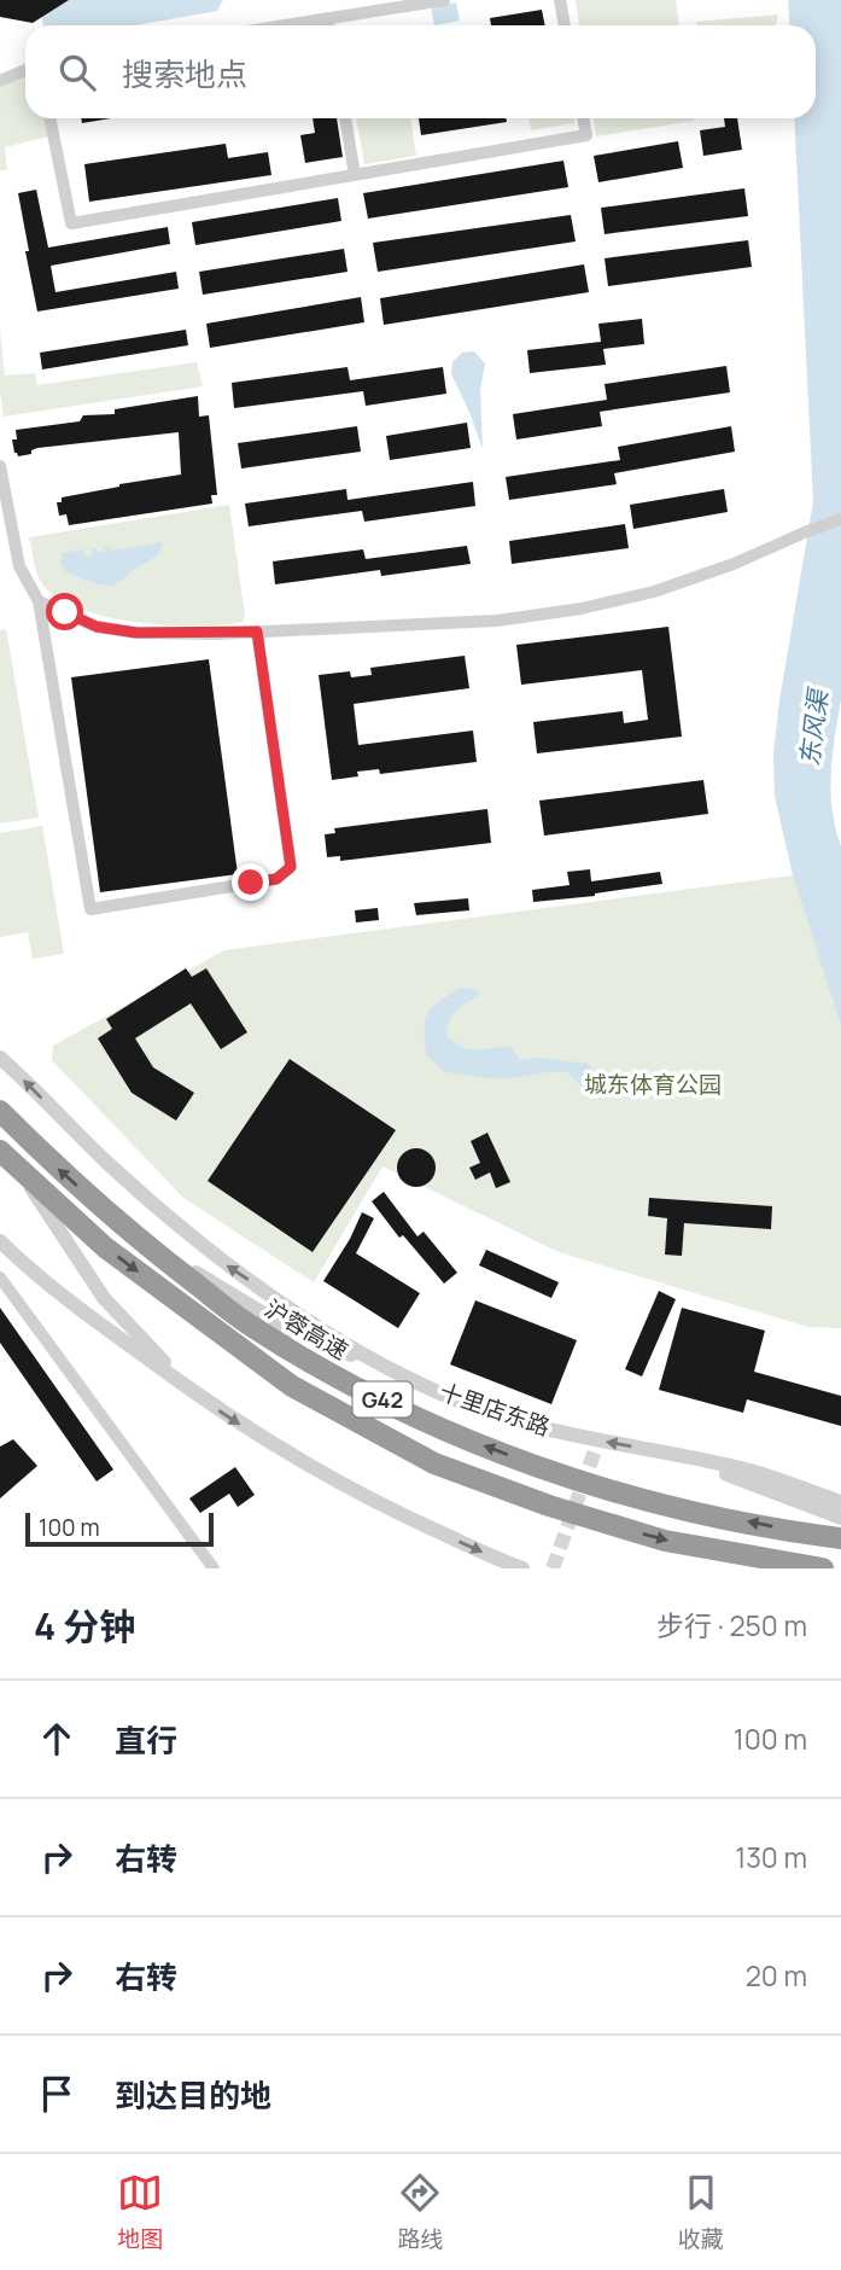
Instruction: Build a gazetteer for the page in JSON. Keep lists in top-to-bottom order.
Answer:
{
  "streets": {
    "highway": ["沪蓉高速", "G42"],
    "street": ["十里店东路"]
  },
  "water": ["东风渠"],
  "parks": ["城东体育公园"],
  "scale_bar": "100 m",
  "page": {
    "search": "搜索地点",
    "scale": "100 m",
    "heading": ["4 分钟", "步行 · 250 m"],
    "list": [
      ["直行", "100 m"],
      ["右转", "130 m"],
      ["右转", "20 m"],
      "到达目的地"
    ],
    "nav": ["地图", "路线", "收藏"]
  }
}
